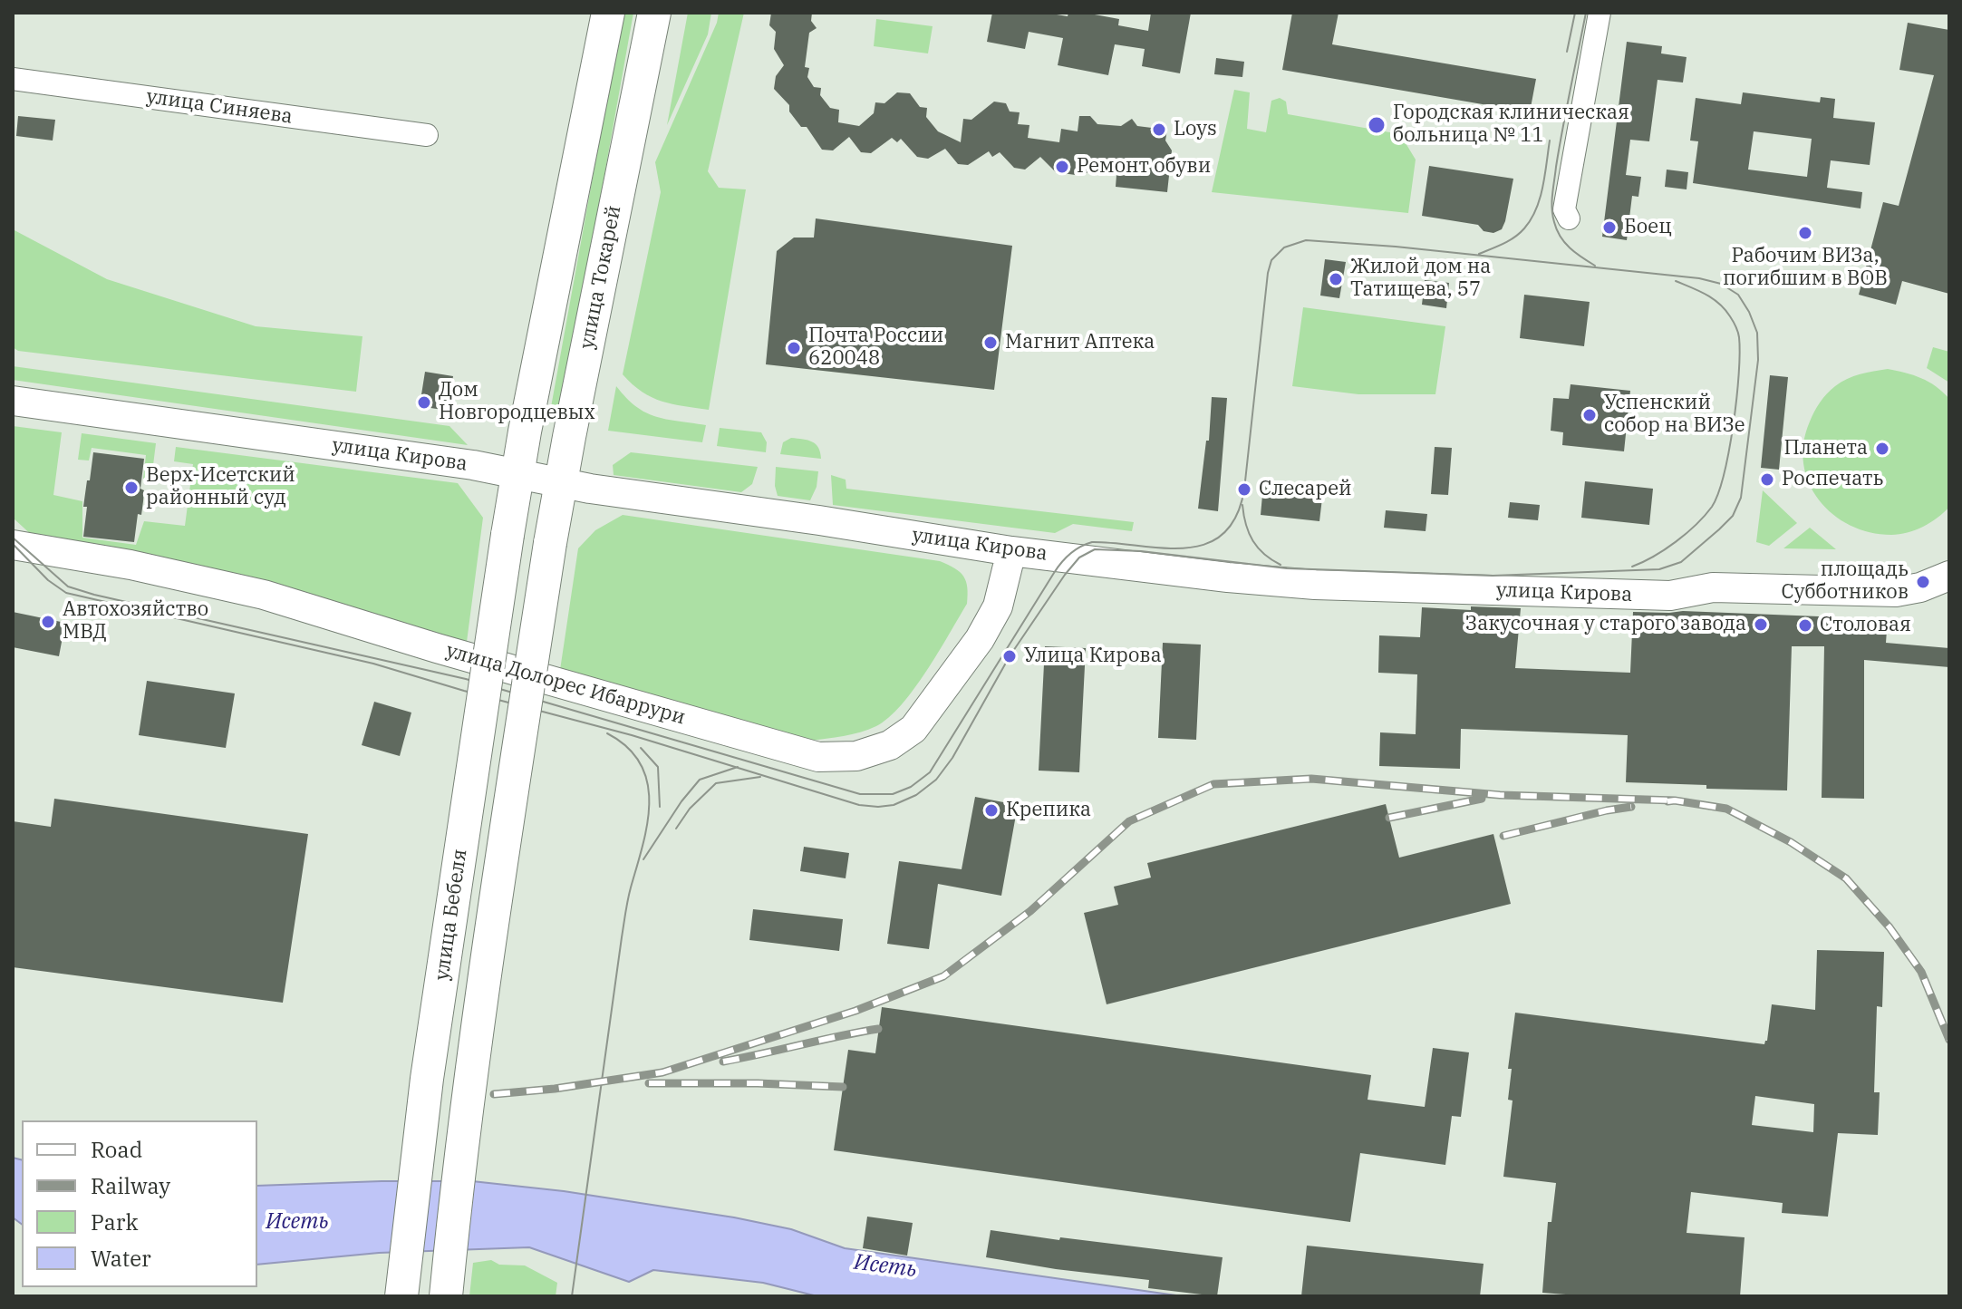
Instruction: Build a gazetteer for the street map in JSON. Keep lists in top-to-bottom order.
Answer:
{
  "streets": {
    "main road": [
      "улица Токарей",
      "улица Кирова",
      "улица Долорес Ибаррури",
      "улица Бебеля"
    ],
    "street": ["улица Синяева"]
  },
  "crossings": [
    ["улица Токарей", "улица Кирова"],
    ["улица Токарей", "улица Бебеля"],
    ["улица Кирова", "улица Долорес Ибаррури"],
    ["улица Кирова", "улица Бебеля"]
  ],
  "water": ["Исеть"],
  "places": [
    "Городская клиническая больница № 11",
    "Loys",
    "Ремонт обуви",
    "Боец",
    "Рабочим ВИЗа, погибшим в ВОВ",
    "Жилой дом на Татищева, 57",
    "Магнит Аптека",
    "Почта России 620048",
    "Дом Новгородцевых",
    "Успенский собор на ВИЗе",
    "Планета",
    "Роспечать",
    "Верх-Исетский районный суд",
    "Слесарей",
    "площадь Субботников",
    "Автохозяйство МВД",
    "Закусочная у старого завода",
    "Столовая",
    "Улица Кирова",
    "Крепика"
  ],
  "legend": [
    "Road",
    "Railway",
    "Park",
    "Water"
  ]
}
